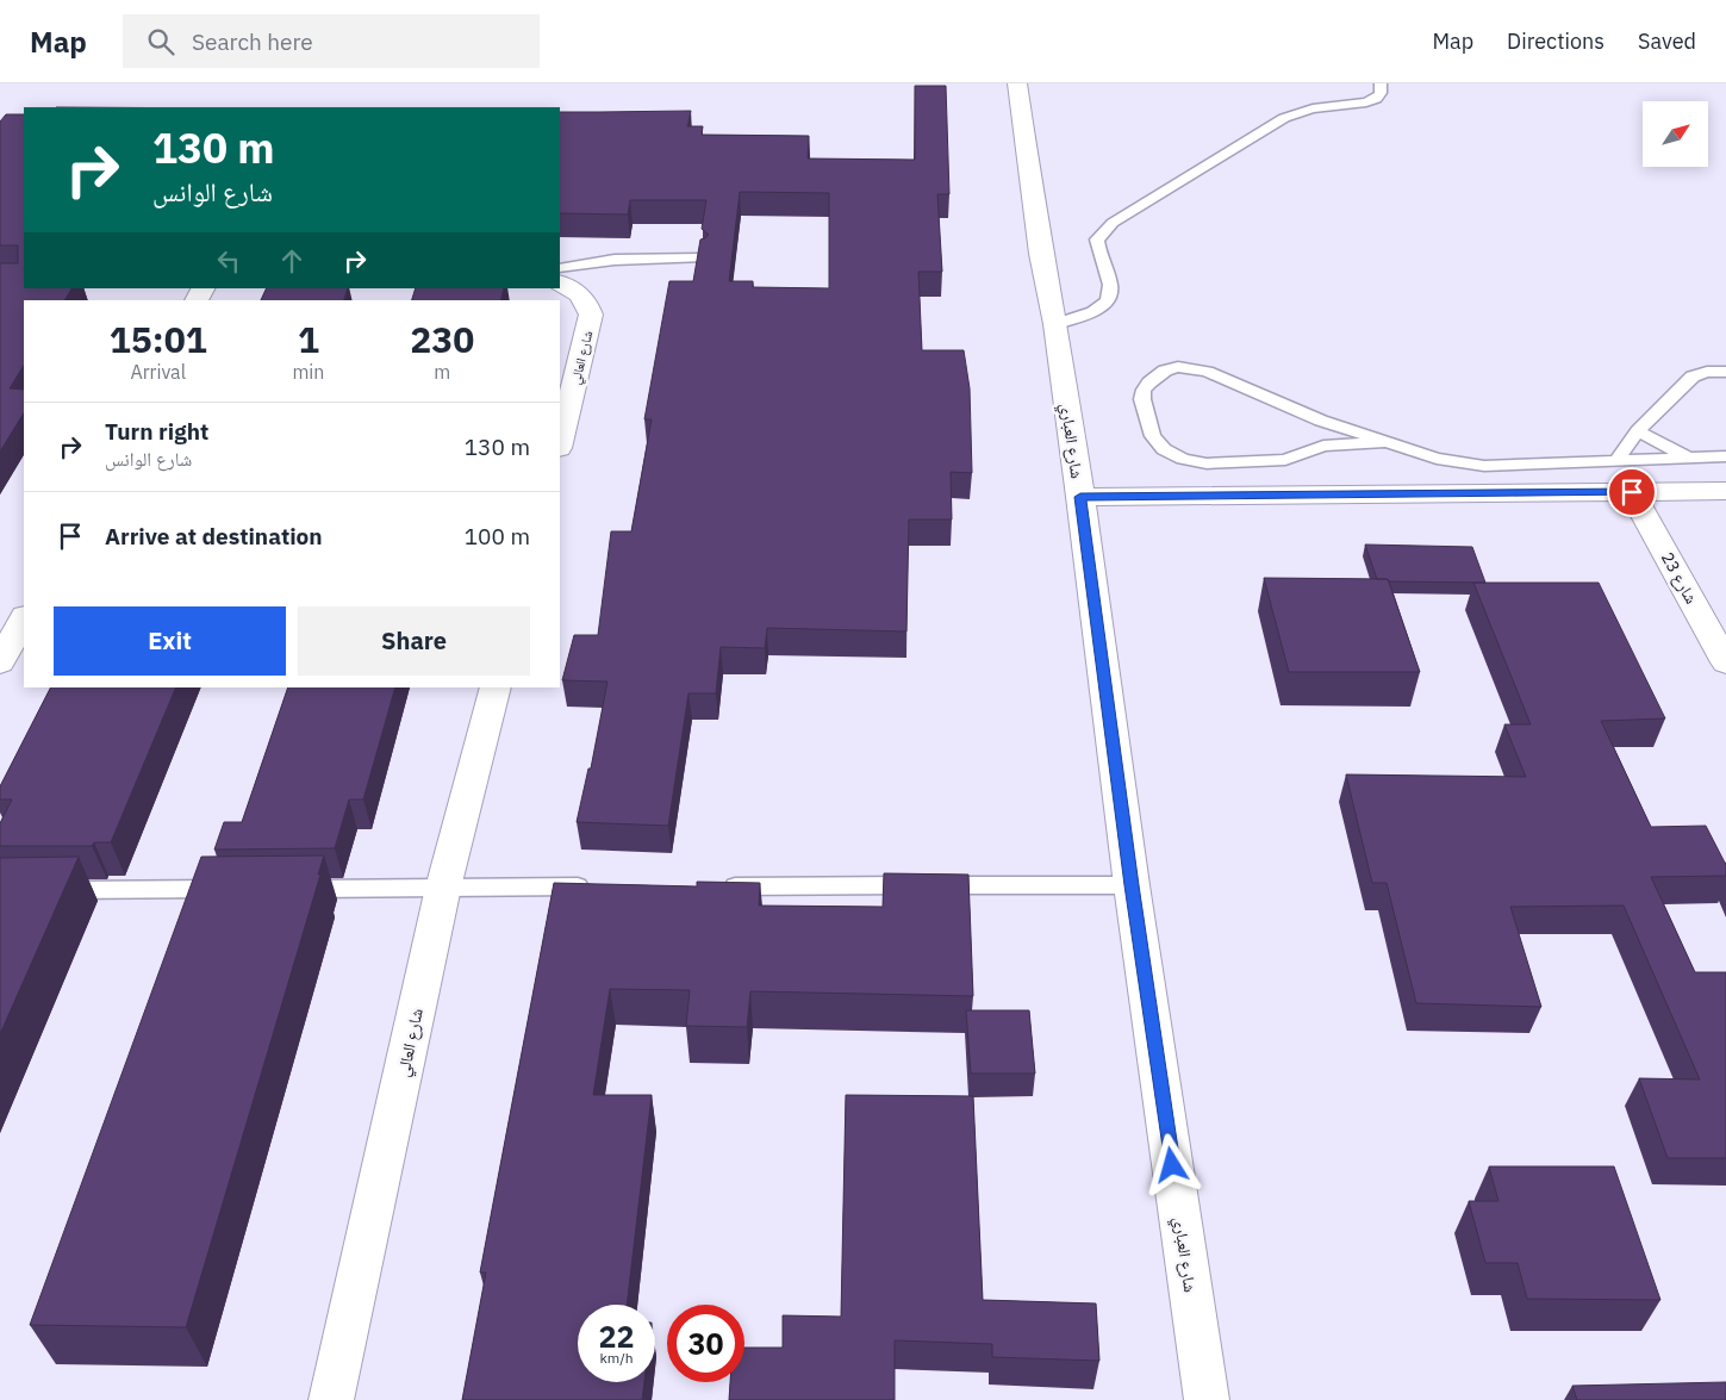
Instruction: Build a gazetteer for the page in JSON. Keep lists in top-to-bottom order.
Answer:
{
  "streets": {
    "street": ["شارع العالي", "شارع العباري", "شارع 23"]
  },
  "north": "top right",
  "page": {
    "header": "Map",
    "search": "Search here",
    "nav": ["Map", "Directions", "Saved"],
    "turn": ["130 m", "شارع الوانس"],
    "eta": [
      "15:01",
      "Arrival",
      "1",
      "min",
      "230",
      "m"
    ],
    "list": [
      {
        "name": "Turn right",
        "note": "شارع الوانس",
        "value": "130 m"
      },
      {
        "name": "Arrive at destination",
        "value": "100 m"
      }
    ],
    "buttons": ["Exit", "Share"],
    "speed": "22 km/h",
    "limit": "30"
  }
}
